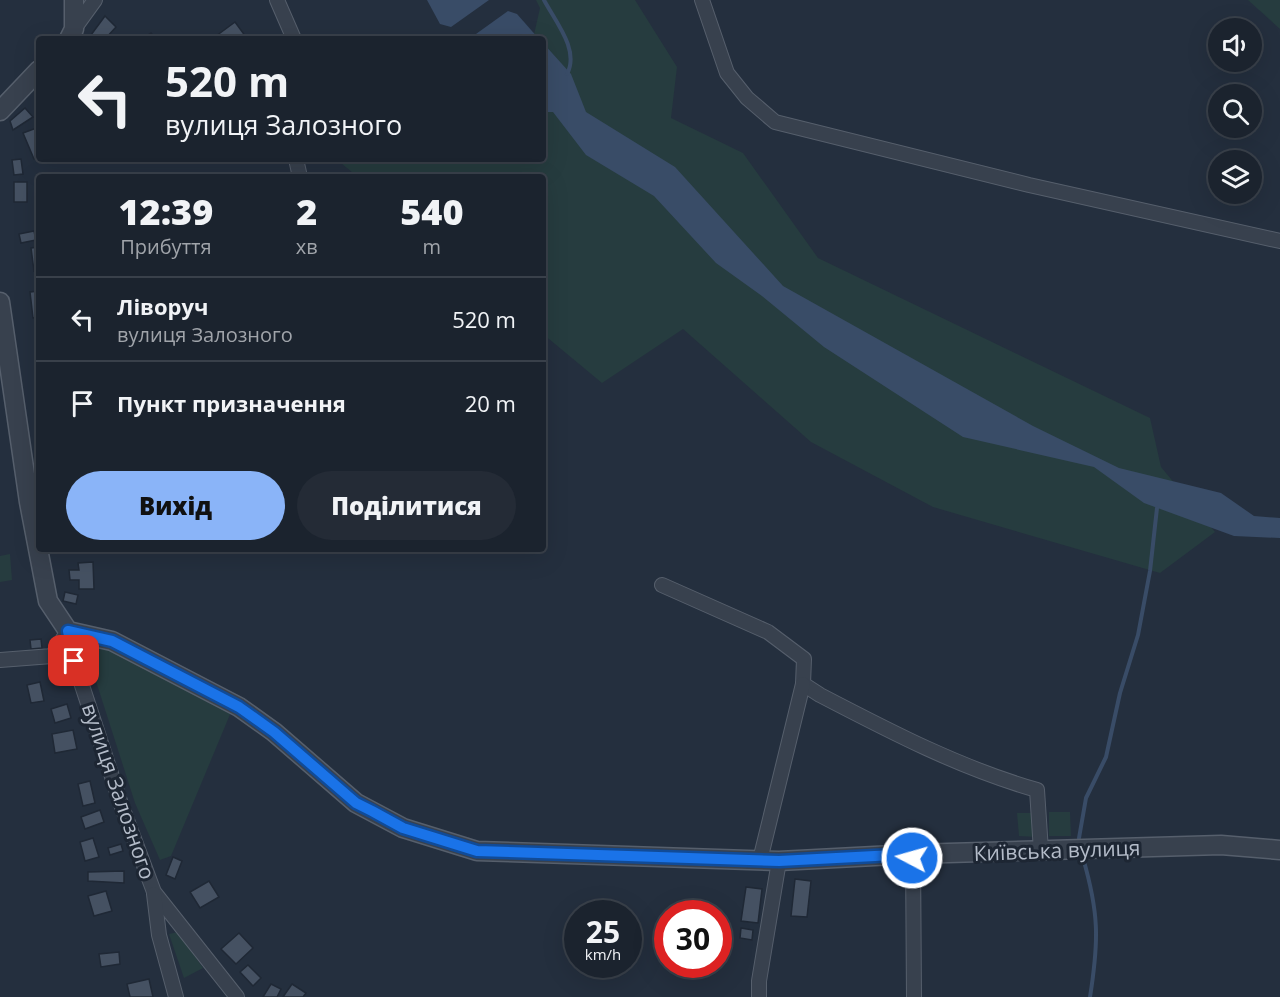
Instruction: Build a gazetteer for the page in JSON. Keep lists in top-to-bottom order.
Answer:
{
  "streets": {
    "street": ["вулиця Залозного", "Київська вулиця"]
  },
  "crossings": [
    ["вулиця Залозного", "Київська вулиця"]
  ],
  "page": {
    "turn": ["520 m", "вулиця Залозного"],
    "eta": [
      "12:39",
      "Прибуття",
      "2",
      "хв",
      "540",
      "m"
    ],
    "list": [
      {
        "name": "Ліворуч",
        "note": "вулиця Залозного",
        "value": "520 m"
      },
      {
        "name": "Пункт призначення",
        "value": "20 m"
      }
    ],
    "buttons": ["Вихід", "Поділитися"],
    "speed": "25 km/h",
    "limit": "30"
  }
}
